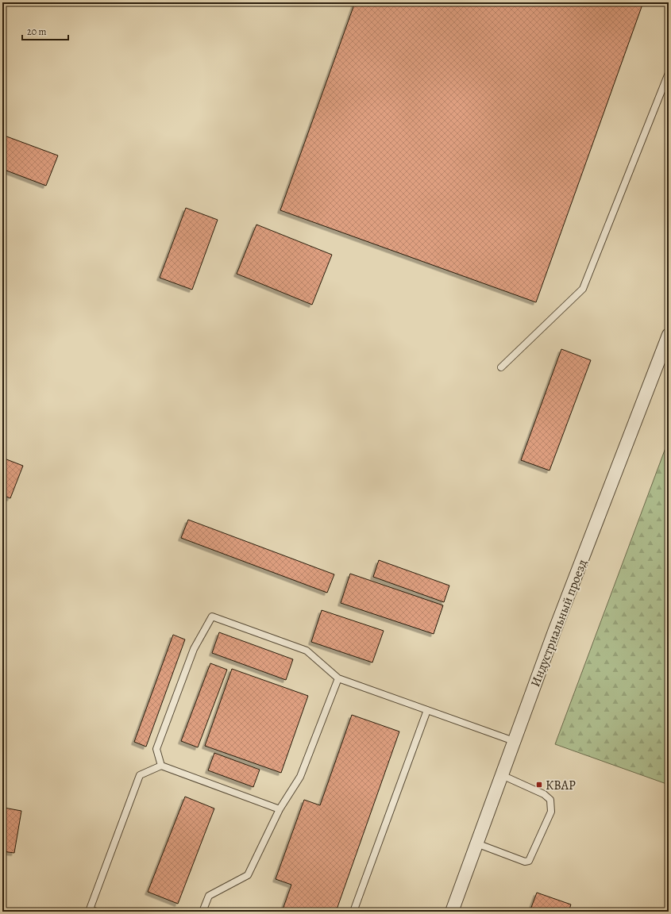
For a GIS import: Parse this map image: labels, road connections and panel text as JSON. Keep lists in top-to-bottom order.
{
  "streets": {
    "street": ["Индустриальный проезд"]
  },
  "places": {
    "transit": ["КВАР"]
  },
  "scale_bar": "20 m"
}
